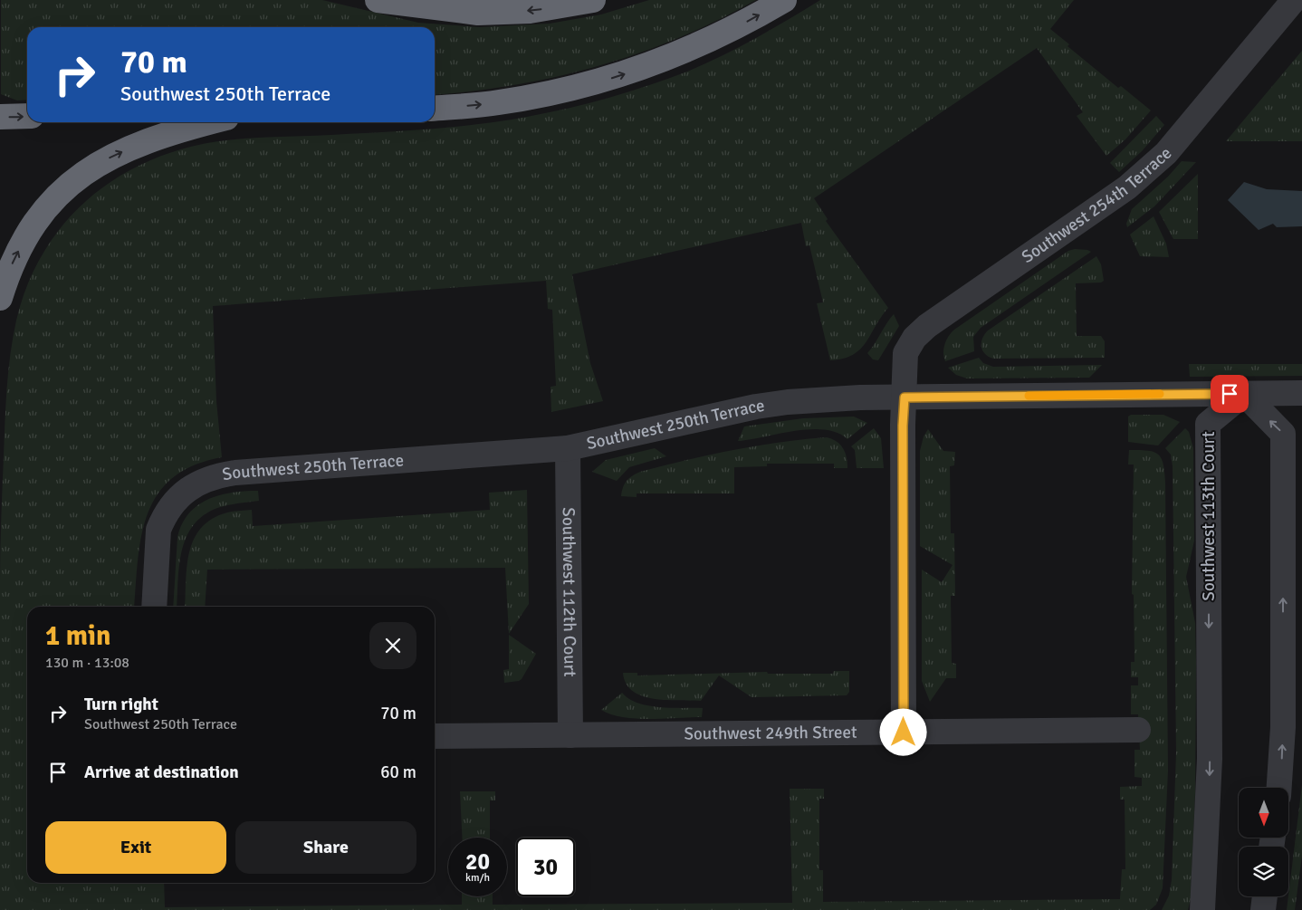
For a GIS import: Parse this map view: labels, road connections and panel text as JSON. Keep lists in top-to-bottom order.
{
  "streets": {
    "street": [
      "Southwest 254th Terrace",
      "Southwest 250th Terrace",
      "Southwest 113th Court",
      "Southwest 112th Court",
      "Southwest 249th Street"
    ]
  },
  "crossings": [
    ["Southwest 254th Terrace", "Southwest 250th Terrace"],
    ["Southwest 254th Terrace", "Southwest 249th Street"],
    ["Southwest 250th Terrace", "Southwest 113th Court"],
    ["Southwest 250th Terrace", "Southwest 112th Court"],
    ["Southwest 112th Court", "Southwest 249th Street"]
  ],
  "north": "bottom",
  "page": {
    "turn": ["70 m", "Southwest 250th Terrace"],
    "heading": ["1 min", "130 m · 13:08"],
    "list": [
      {
        "name": "Turn right",
        "note": "Southwest 250th Terrace",
        "value": "70 m"
      },
      {
        "name": "Arrive at destination",
        "value": "60 m"
      }
    ],
    "buttons": ["Exit", "Share"],
    "speed": "20 km/h",
    "limit": "30"
  }
}
